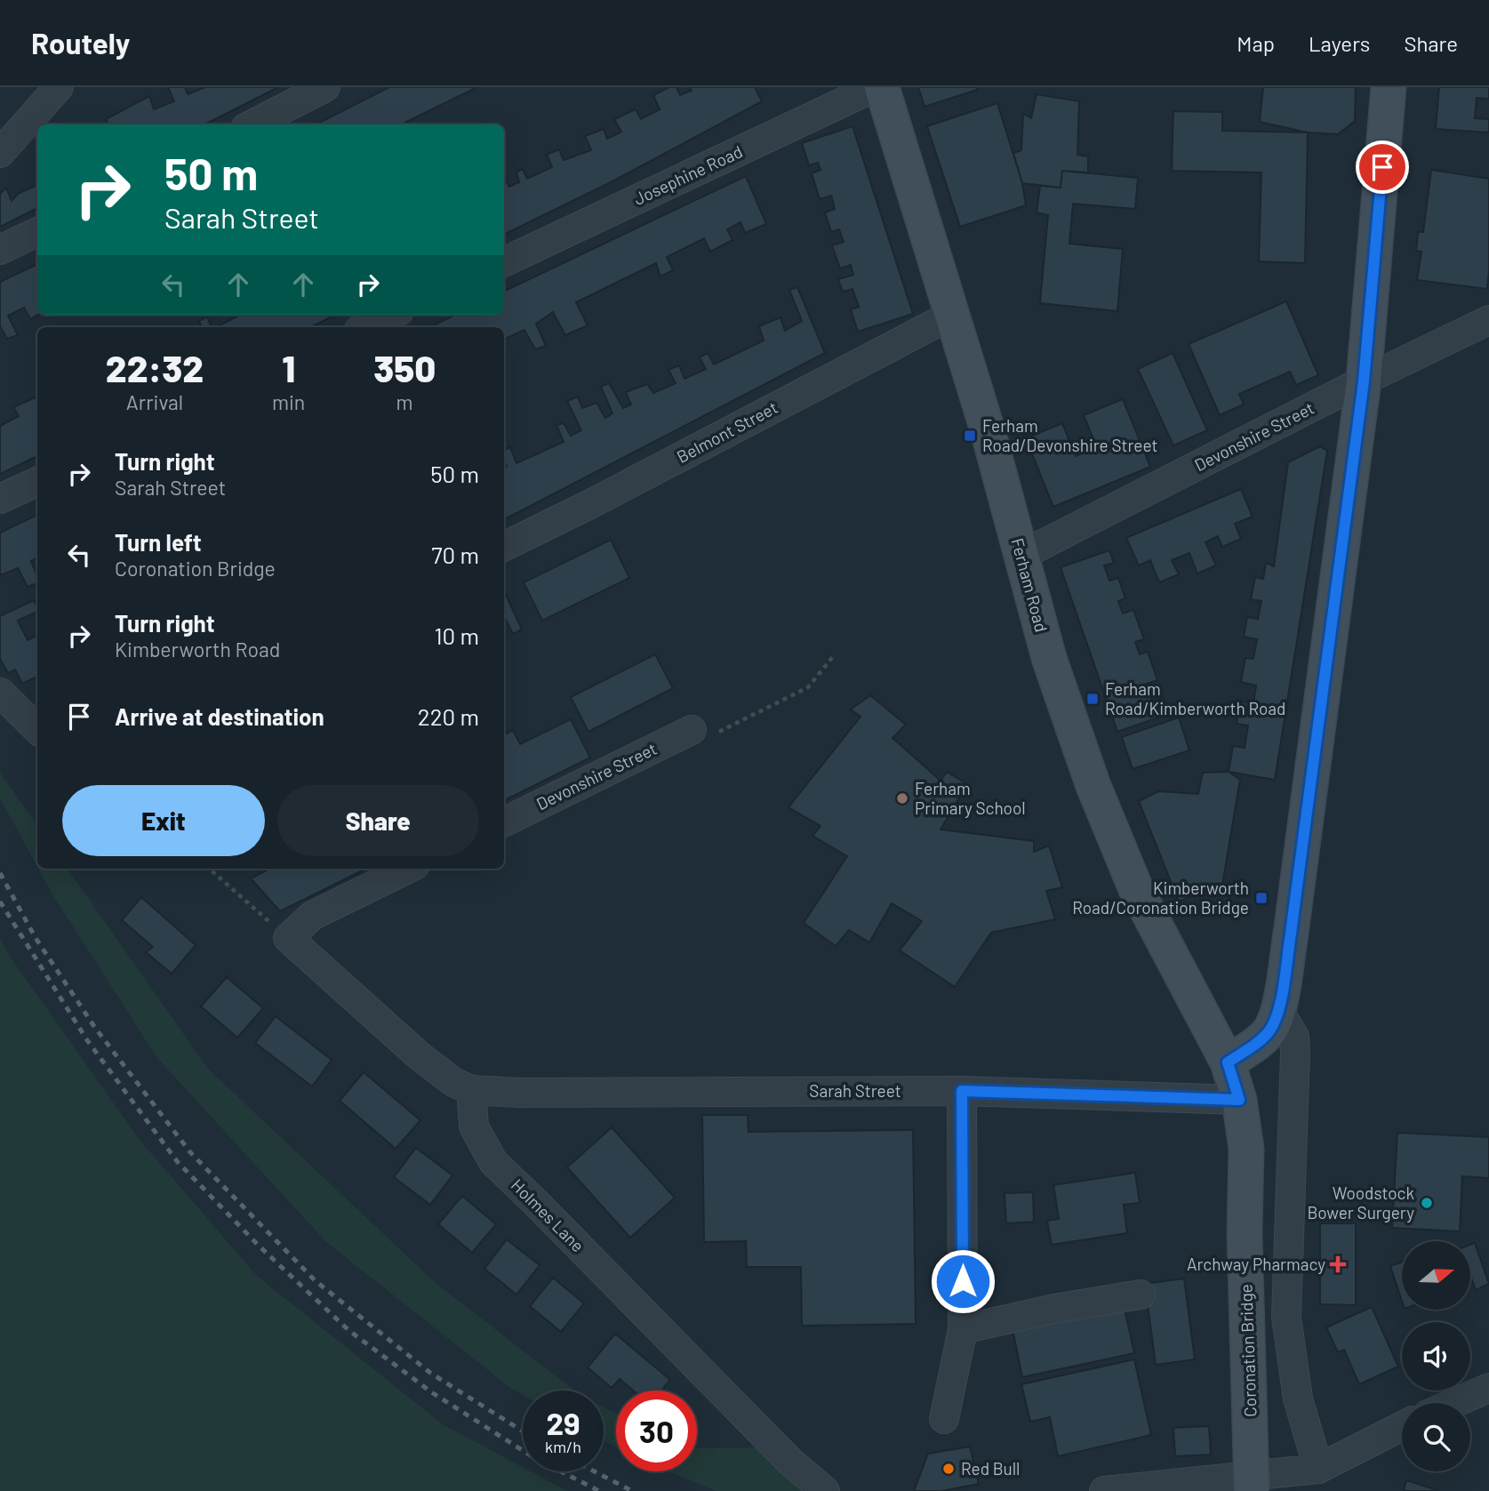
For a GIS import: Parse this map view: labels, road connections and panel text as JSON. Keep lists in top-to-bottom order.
{
  "streets": {
    "street": [
      "Josephine Road",
      "Belmont Street",
      "Devonshire Street",
      "Ferham Road",
      "Sarah Street",
      "Holmes Lane",
      "Coronation Bridge"
    ]
  },
  "crossings": [
    ["Belmont Street", "Ferham Road"],
    ["Devonshire Street", "Ferham Road"],
    ["Ferham Road", "Coronation Bridge"],
    ["Sarah Street", "Holmes Lane"],
    ["Sarah Street", "Coronation Bridge"]
  ],
  "places": {
    "transit": ["Ferham Road/Devonshire Street", "Ferham Road/Kimberworth Road", "Kimberworth Road/Coronation Bridge"],
    "other": ["Ferham Primary School", "Woodstock Bower Surgery", "Red Bull"],
    "health": ["Archway Pharmacy"]
  },
  "north": "right",
  "page": {
    "header": "Routely",
    "nav": ["Map", "Layers", "Share"],
    "turn": ["50 m", "Sarah Street"],
    "eta": [
      "22:32",
      "Arrival",
      "1",
      "min",
      "350",
      "m"
    ],
    "list": [
      {
        "name": "Turn right",
        "note": "Sarah Street",
        "value": "50 m"
      },
      {
        "name": "Turn left",
        "note": "Coronation Bridge",
        "value": "70 m"
      },
      {
        "name": "Turn right",
        "note": "Kimberworth Road",
        "value": "10 m"
      },
      {
        "name": "Arrive at destination",
        "value": "220 m"
      }
    ],
    "buttons": ["Exit", "Share"],
    "speed": "29 km/h",
    "limit": "30"
  }
}
